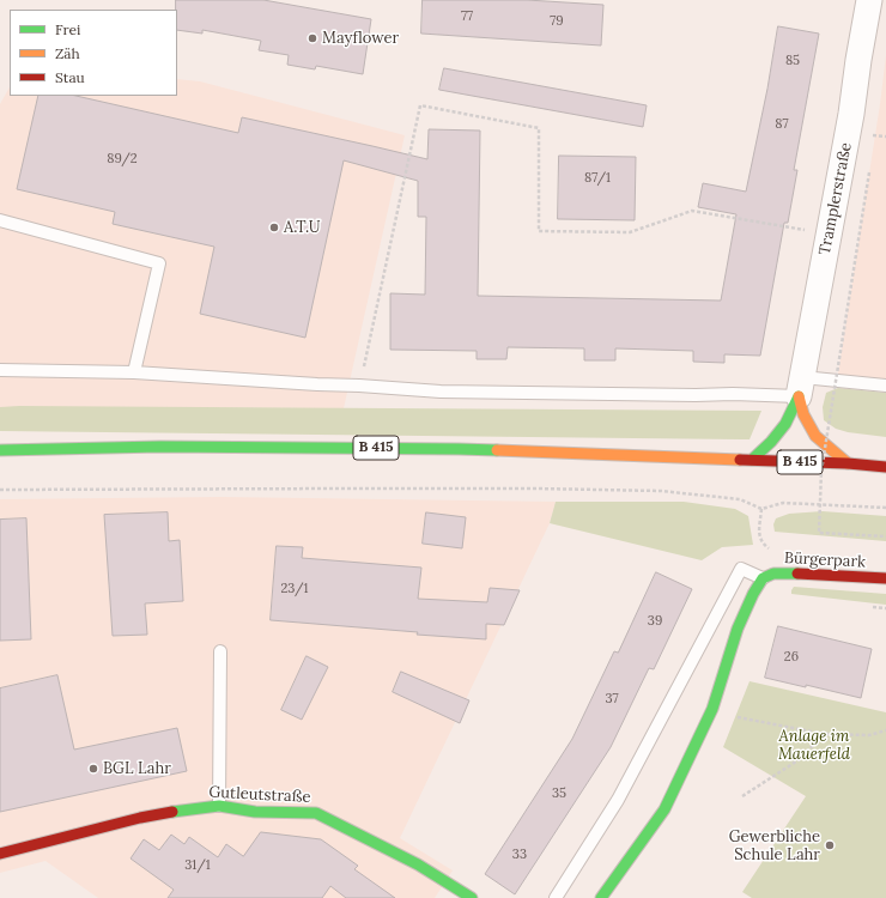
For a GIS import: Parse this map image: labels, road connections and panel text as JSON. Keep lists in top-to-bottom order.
{
  "streets": {
    "main road": ["B 415", "Bürgerpark", "Gutleutstraße"],
    "street": ["Tramplerstraße"]
  },
  "parks": ["Anlage im Mauerfeld"],
  "places": [
    "Mayflower",
    "A.T.U",
    "BGL Lahr",
    "Gewerbliche Schule Lahr"
  ],
  "house_numbers": [
    "77",
    "79",
    "85",
    "87",
    "89/2",
    "87/1",
    "23/1",
    "39",
    "26",
    "37",
    "35",
    "33",
    "31/1"
  ],
  "legend": ["Frei", "Zäh", "Stau"]
}
